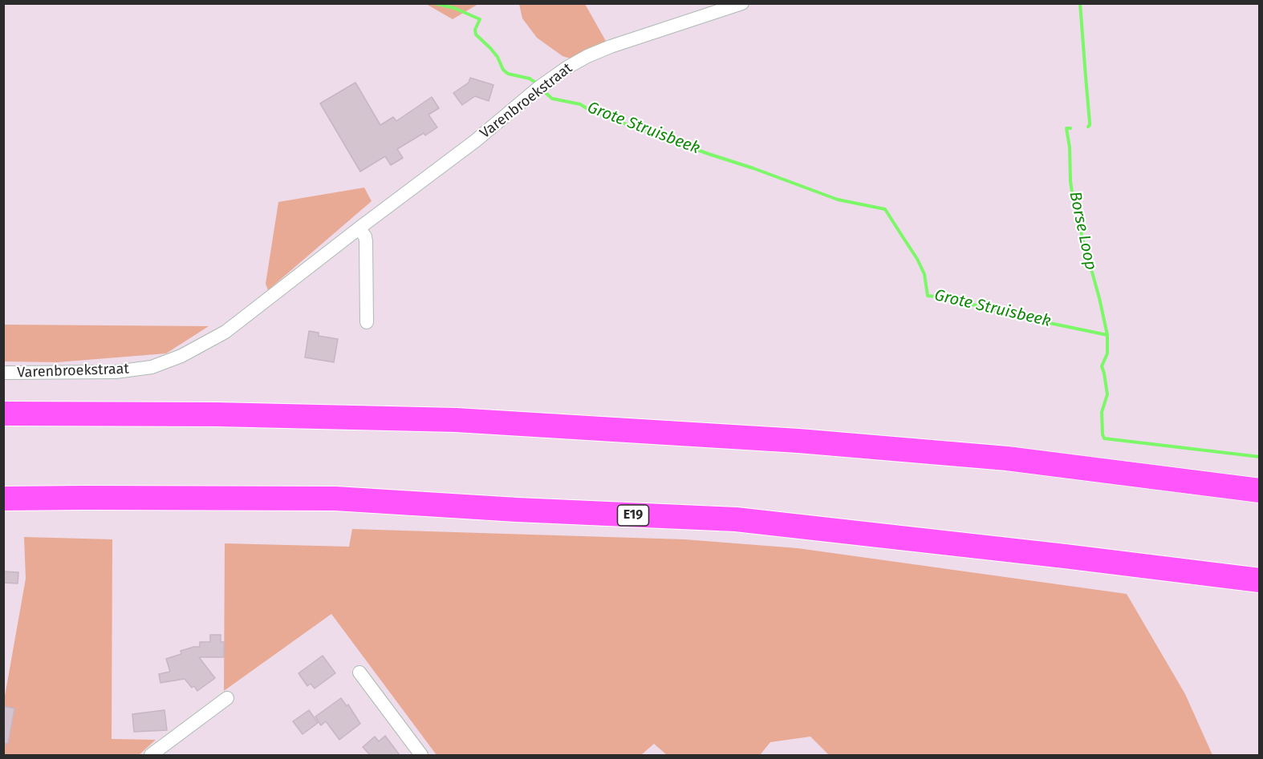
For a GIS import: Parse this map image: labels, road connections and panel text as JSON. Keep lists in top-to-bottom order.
{
  "streets": {
    "highway": ["E19"],
    "street": ["Varenbroekstraat"]
  },
  "water": ["Grote Struisbeek", "Borse Loop"]
}
